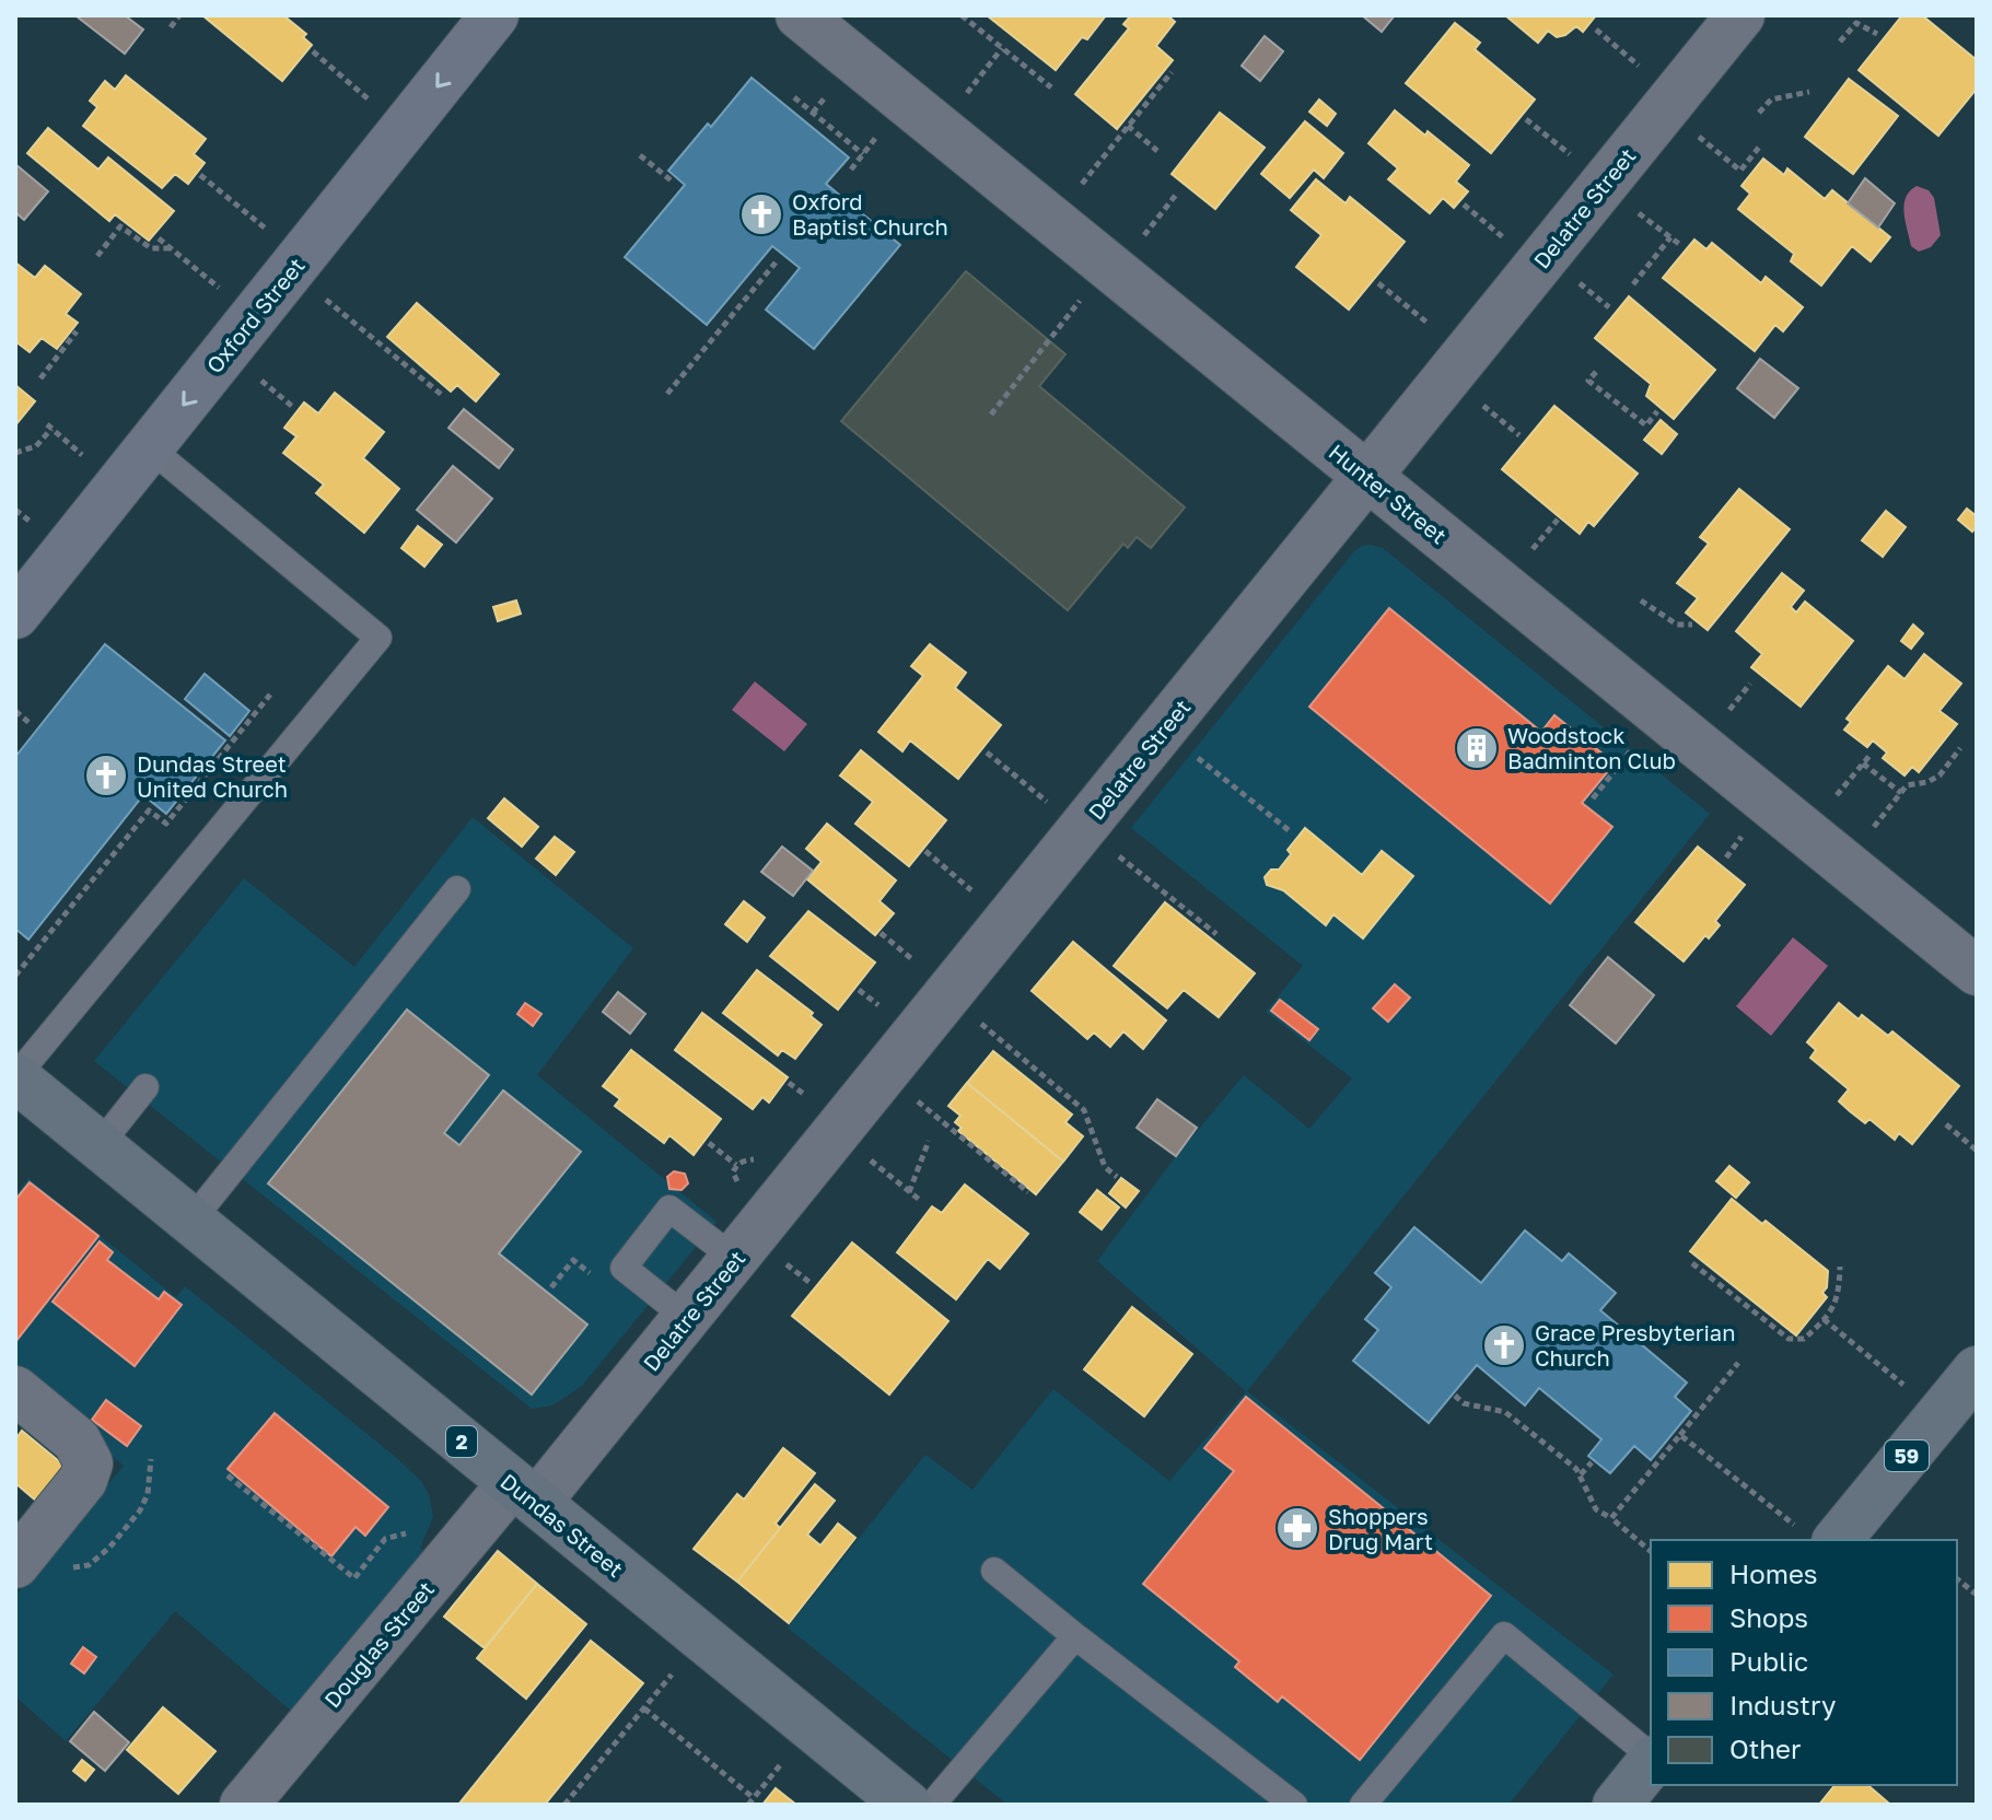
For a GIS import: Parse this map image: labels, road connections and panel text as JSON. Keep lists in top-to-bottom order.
{
  "streets": {
    "main road": [
      "Oxford Street",
      "2",
      "59",
      "Dundas Street"
    ],
    "street": ["Delatre Street", "Hunter Street", "Douglas Street"]
  },
  "crossings": [
    ["Delatre Street", "Hunter Street"],
    ["Delatre Street", "Dundas Street"],
    ["Delatre Street", "Douglas Street"],
    ["Dundas Street", "Douglas Street"]
  ],
  "one_way": ["Oxford Street"],
  "places": {
    "church": ["Oxford Baptist Church", "Dundas Street United Church", "Grace Presbyterian Church"],
    "building": ["Woodstock Badminton Club"],
    "pharmacy": ["Shoppers Drug Mart"]
  },
  "legend": [
    "Homes",
    "Shops",
    "Public",
    "Industry",
    "Other"
  ]
}
